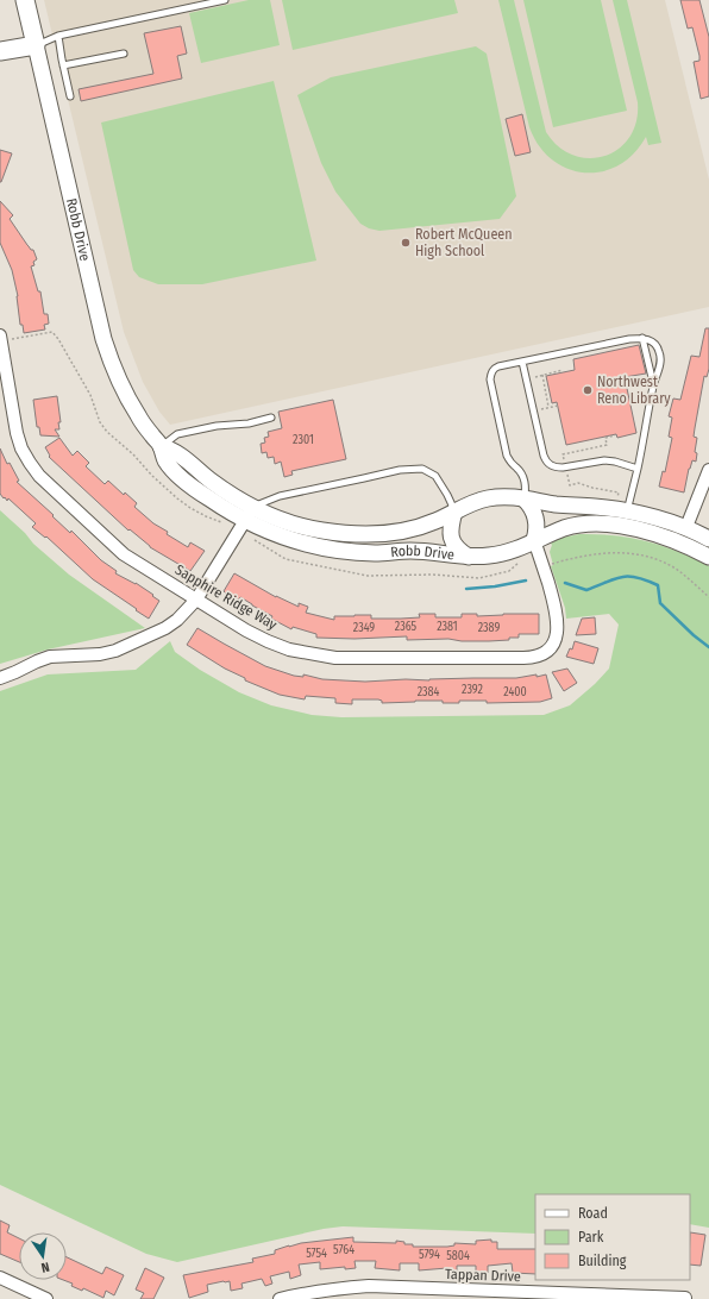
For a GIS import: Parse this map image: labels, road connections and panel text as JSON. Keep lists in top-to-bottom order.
{
  "streets": {
    "main road": ["Robb Drive"],
    "street": ["Sapphire Ridge Way", "Tappan Drive"]
  },
  "crossings": [
    ["Robb Drive", "Sapphire Ridge Way"]
  ],
  "places": ["Robert McQueen High School", "Northwest Reno Library"],
  "house_numbers": [
    "2301",
    "2365",
    "2381",
    "2349",
    "2389",
    "2392",
    "2384",
    "2400",
    "5764",
    "5754",
    "5794",
    "5804"
  ],
  "legend": ["Road", "Park", "Building"],
  "north": "bottom"
}
